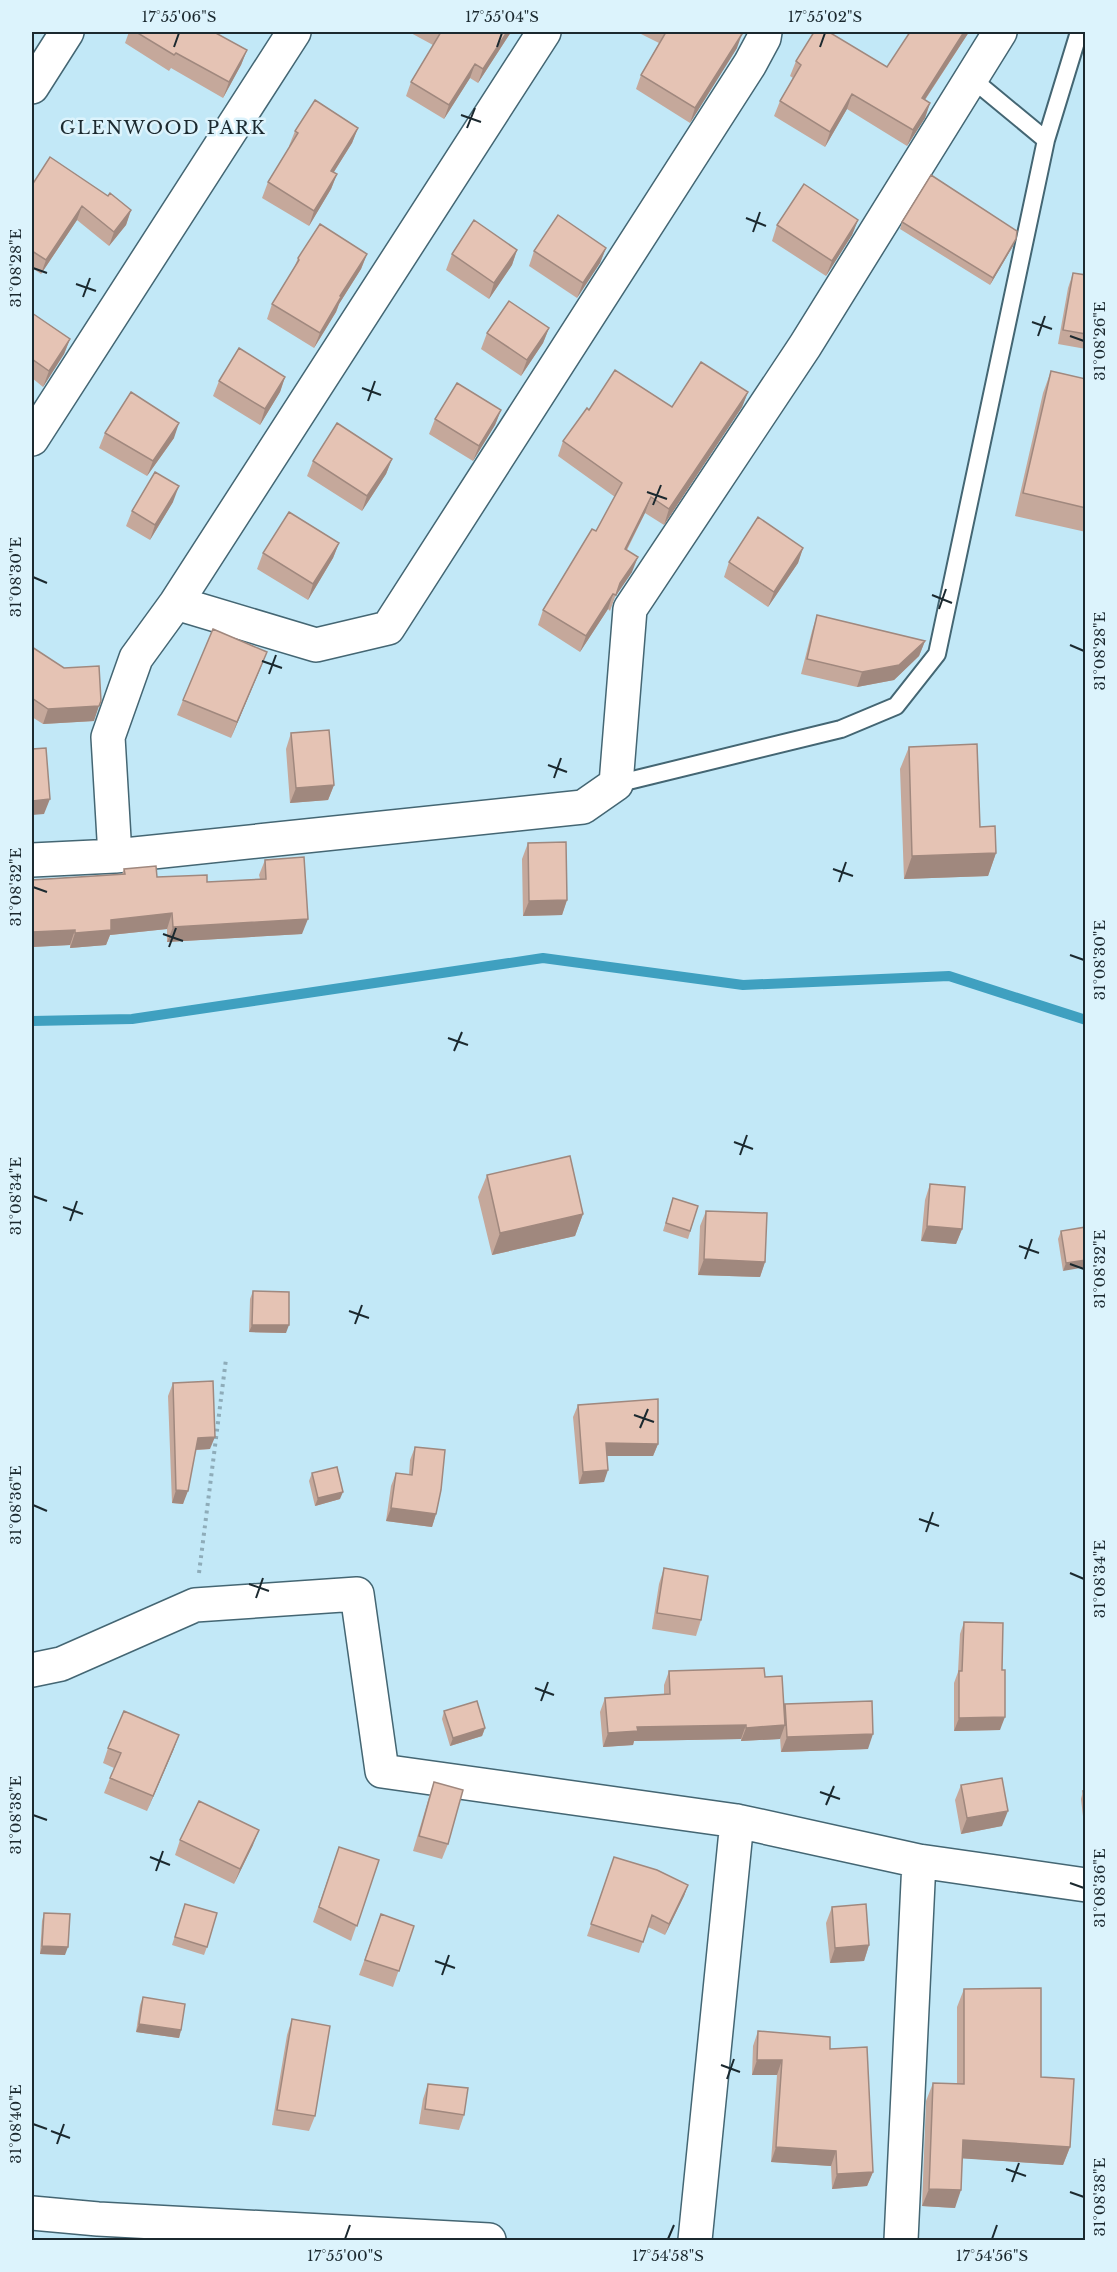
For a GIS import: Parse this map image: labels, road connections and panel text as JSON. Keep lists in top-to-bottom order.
{
  "districts": ["GLENWOOD PARK"],
  "coordinates": [
    "17°55'06\"S",
    "17°55'04\"S",
    "17°55'02\"S",
    "31°08'28\"E",
    "31°08'26\"E",
    "31°08'30\"E",
    "31°08'32\"E",
    "31°08'34\"E",
    "31°08'36\"E",
    "31°08'38\"E",
    "31°08'40\"E",
    "17°55'00\"S",
    "17°54'58\"S",
    "17°54'56\"S"
  ]
}
